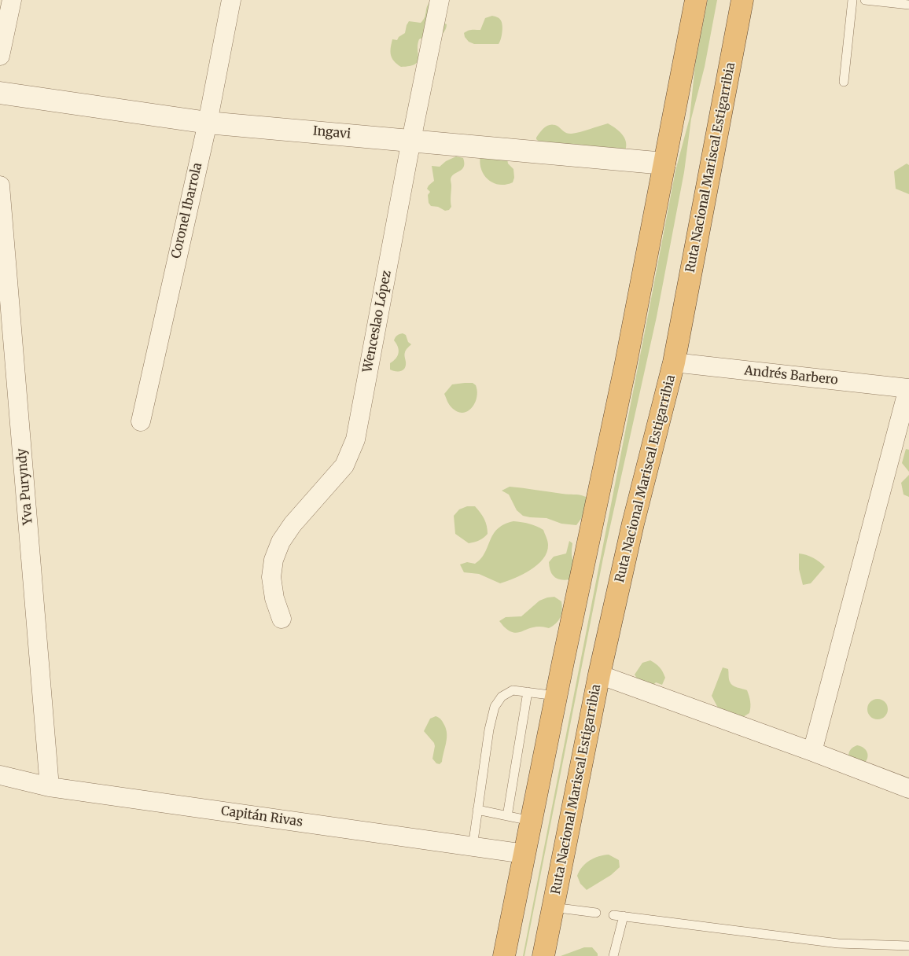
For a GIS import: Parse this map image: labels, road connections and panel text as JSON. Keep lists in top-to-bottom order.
{
  "streets": {
    "highway": ["Ruta Nacional Mariscal Estigarribia"],
    "street": [
      "Ingavi",
      "Coronel Ibarrola",
      "Wenceslao López",
      "Andrés Barbero",
      "Yva Puryndy",
      "Capitán Rivas"
    ]
  },
  "crossings": [
    ["Ingavi", "Coronel Ibarrola"],
    ["Ingavi", "Wenceslao López"],
    ["Ruta Nacional Mariscal Estigarribia", "Andrés Barbero"],
    ["Yva Puryndy", "Capitán Rivas"]
  ]
}
